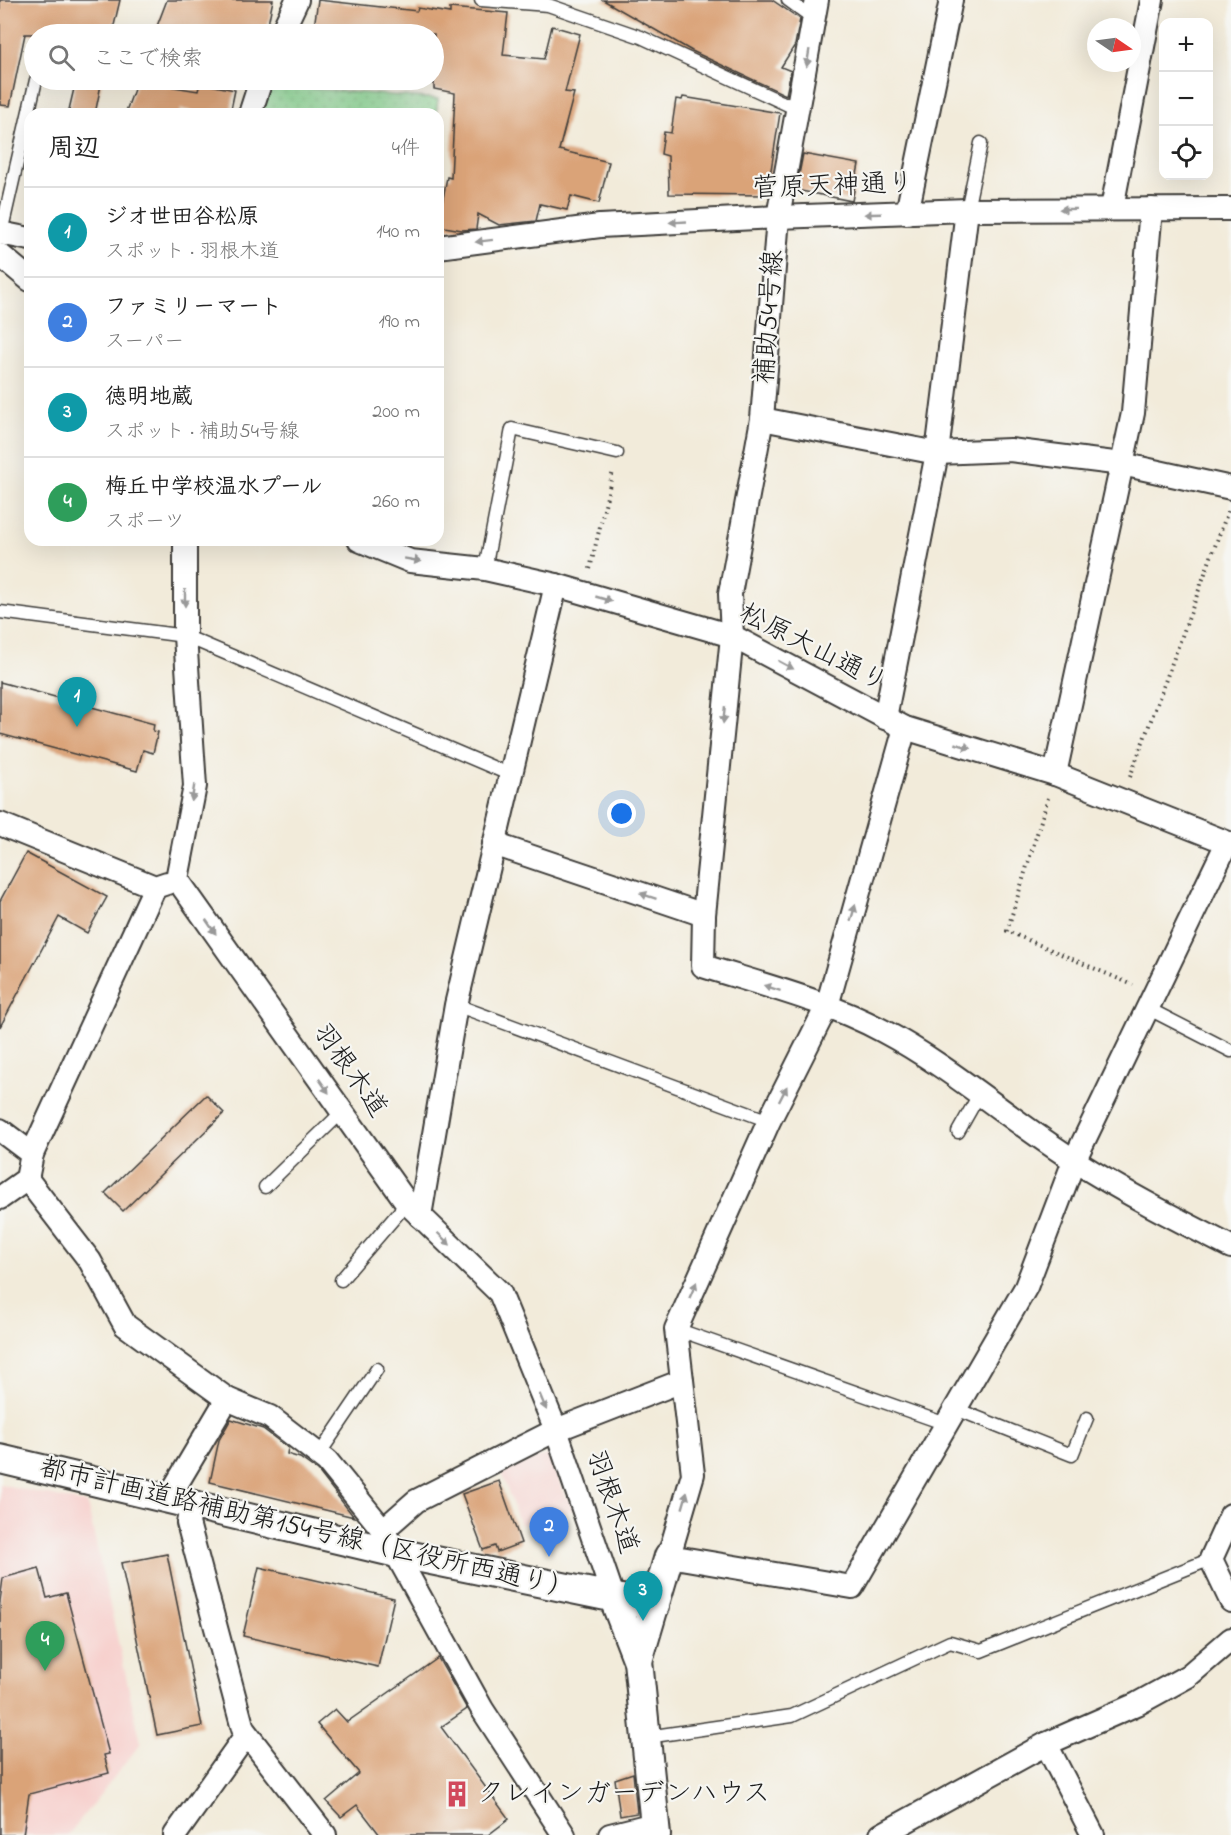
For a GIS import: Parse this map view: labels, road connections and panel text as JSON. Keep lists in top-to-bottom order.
{
  "streets": {
    "street": [
      "菅原天神通り",
      "補助54号線",
      "松原大山通り",
      "羽根木道",
      "都市計画道路補助第154号線（区役所西通り）"
    ]
  },
  "crossings": [
    ["菅原天神通り", "補助54号線"],
    ["補助54号線", "松原大山通り"],
    ["羽根木道", "都市計画道路補助第154号線（区役所西通り）"]
  ],
  "one_way": ["菅原天神通り", "松原大山通り", "羽根木道"],
  "places": {
    "building": ["クレインガーデンハウス"]
  },
  "north": "right",
  "page": {
    "map_buttons": ["+", "−"],
    "search": "ここで検索",
    "heading": ["周辺", "4件"],
    "list": [
      {
        "mark": "1",
        "name": "ジオ世田谷松原",
        "note": "スポット · 羽根木道",
        "value": "140 m"
      },
      {
        "mark": "2",
        "name": "ファミリーマート",
        "note": "スーパー",
        "value": "190 m"
      },
      {
        "mark": "3",
        "name": "徳明地蔵",
        "note": "スポット · 補助54号線",
        "value": "200 m"
      },
      {
        "mark": "4",
        "name": "梅丘中学校温水プール",
        "note": "スポーツ",
        "value": "260 m"
      }
    ],
    "pins": [
      "1",
      "2",
      "3",
      "4"
    ]
  }
}
